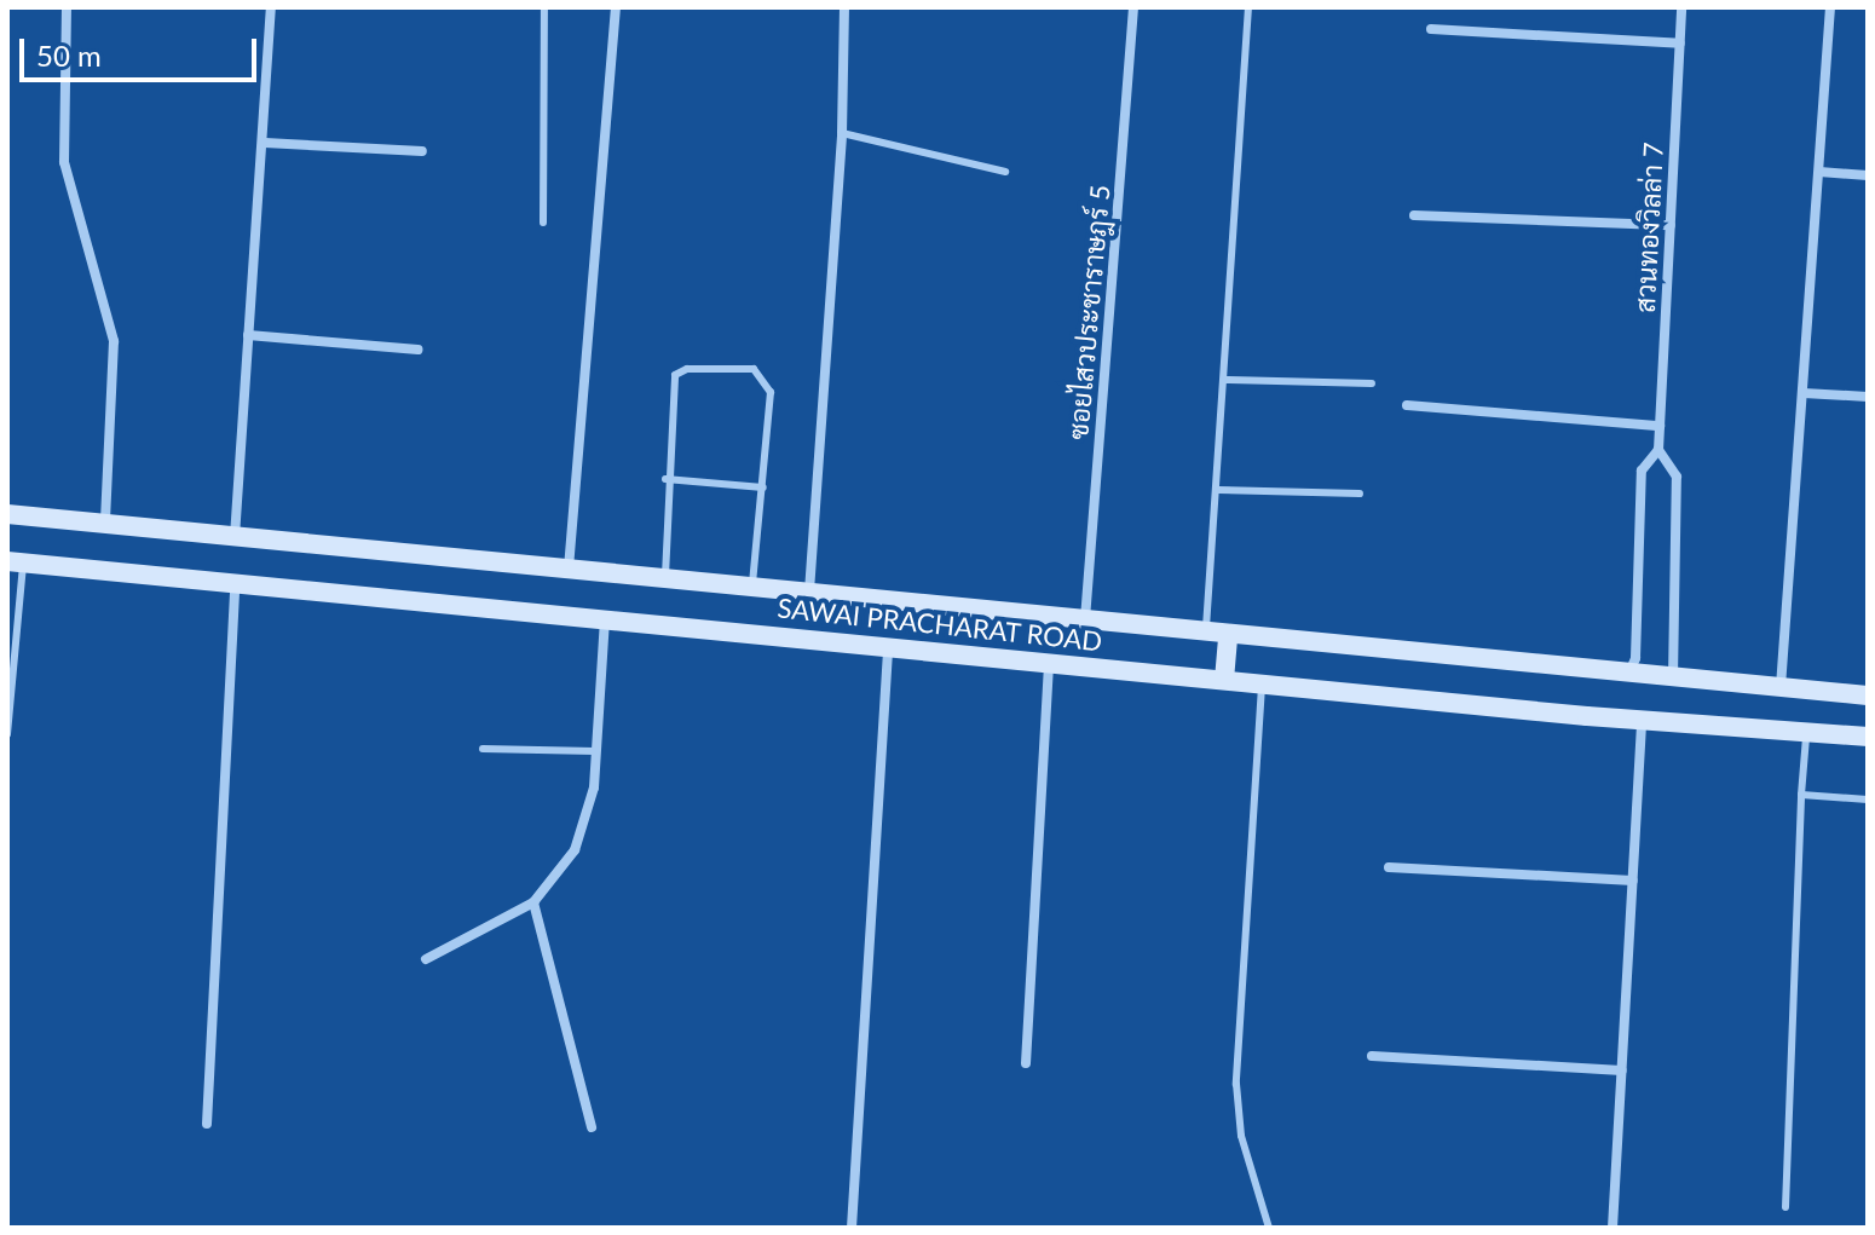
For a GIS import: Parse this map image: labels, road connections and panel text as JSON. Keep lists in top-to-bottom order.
{
  "streets": {
    "main road": ["SAWAI PRACHARAT ROAD"],
    "street": ["สวนทองวิลล่า 7", "ซอยไสวประชาราษฎร์ 5"]
  },
  "crossings": [
    ["สวนทองวิลล่า 7", "SAWAI PRACHARAT ROAD"],
    ["ซอยไสวประชาราษฎร์ 5", "SAWAI PRACHARAT ROAD"]
  ],
  "scale_bar": "50 m"
}
